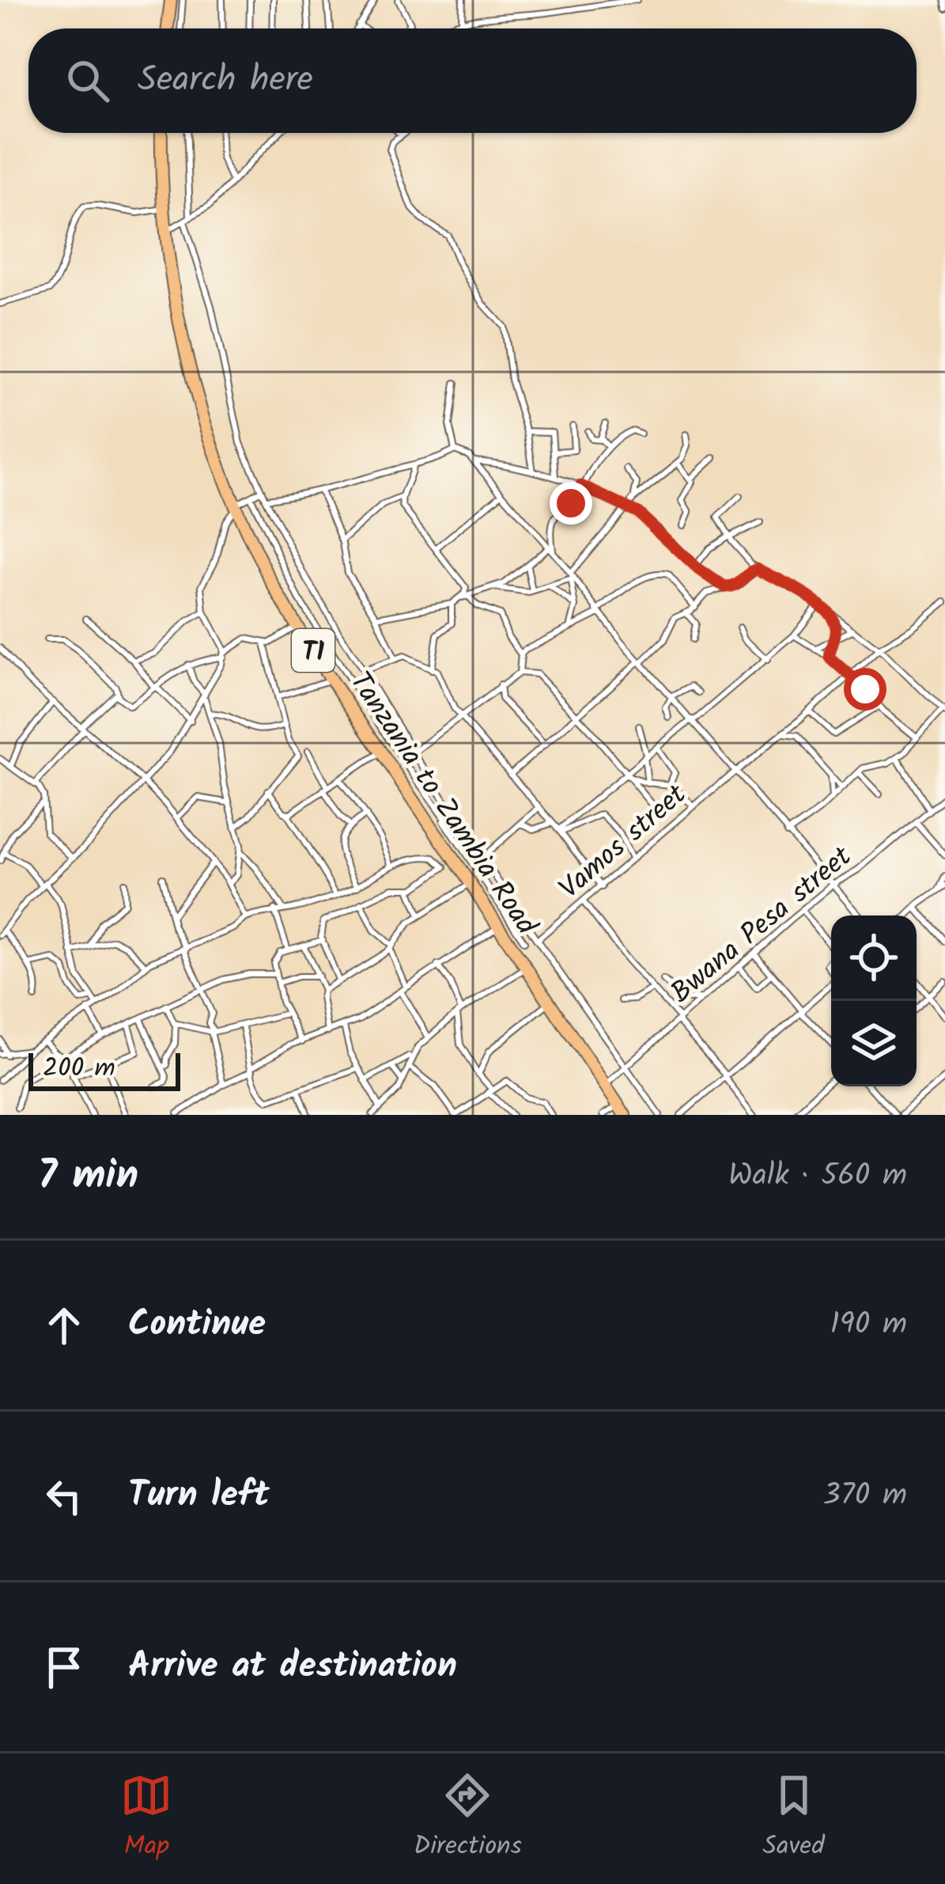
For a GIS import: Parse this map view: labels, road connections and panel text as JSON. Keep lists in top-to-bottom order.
{
  "streets": {
    "highway": ["T1", "Tanzania to Zambia Road"],
    "street": ["Vamos street", "Bwana Pesa street"]
  },
  "crossings": [
    ["Tanzania to Zambia Road", "Vamos street"],
    ["Tanzania to Zambia Road", "Bwana Pesa street"]
  ],
  "scale_bar": "200 m",
  "page": {
    "search": "Search here",
    "scale": "200 m",
    "heading": ["7 min", "Walk · 560 m"],
    "list": [
      ["Continue", "190 m"],
      ["Turn left", "370 m"],
      "Arrive at destination"
    ],
    "nav": ["Map", "Directions", "Saved"]
  }
}
